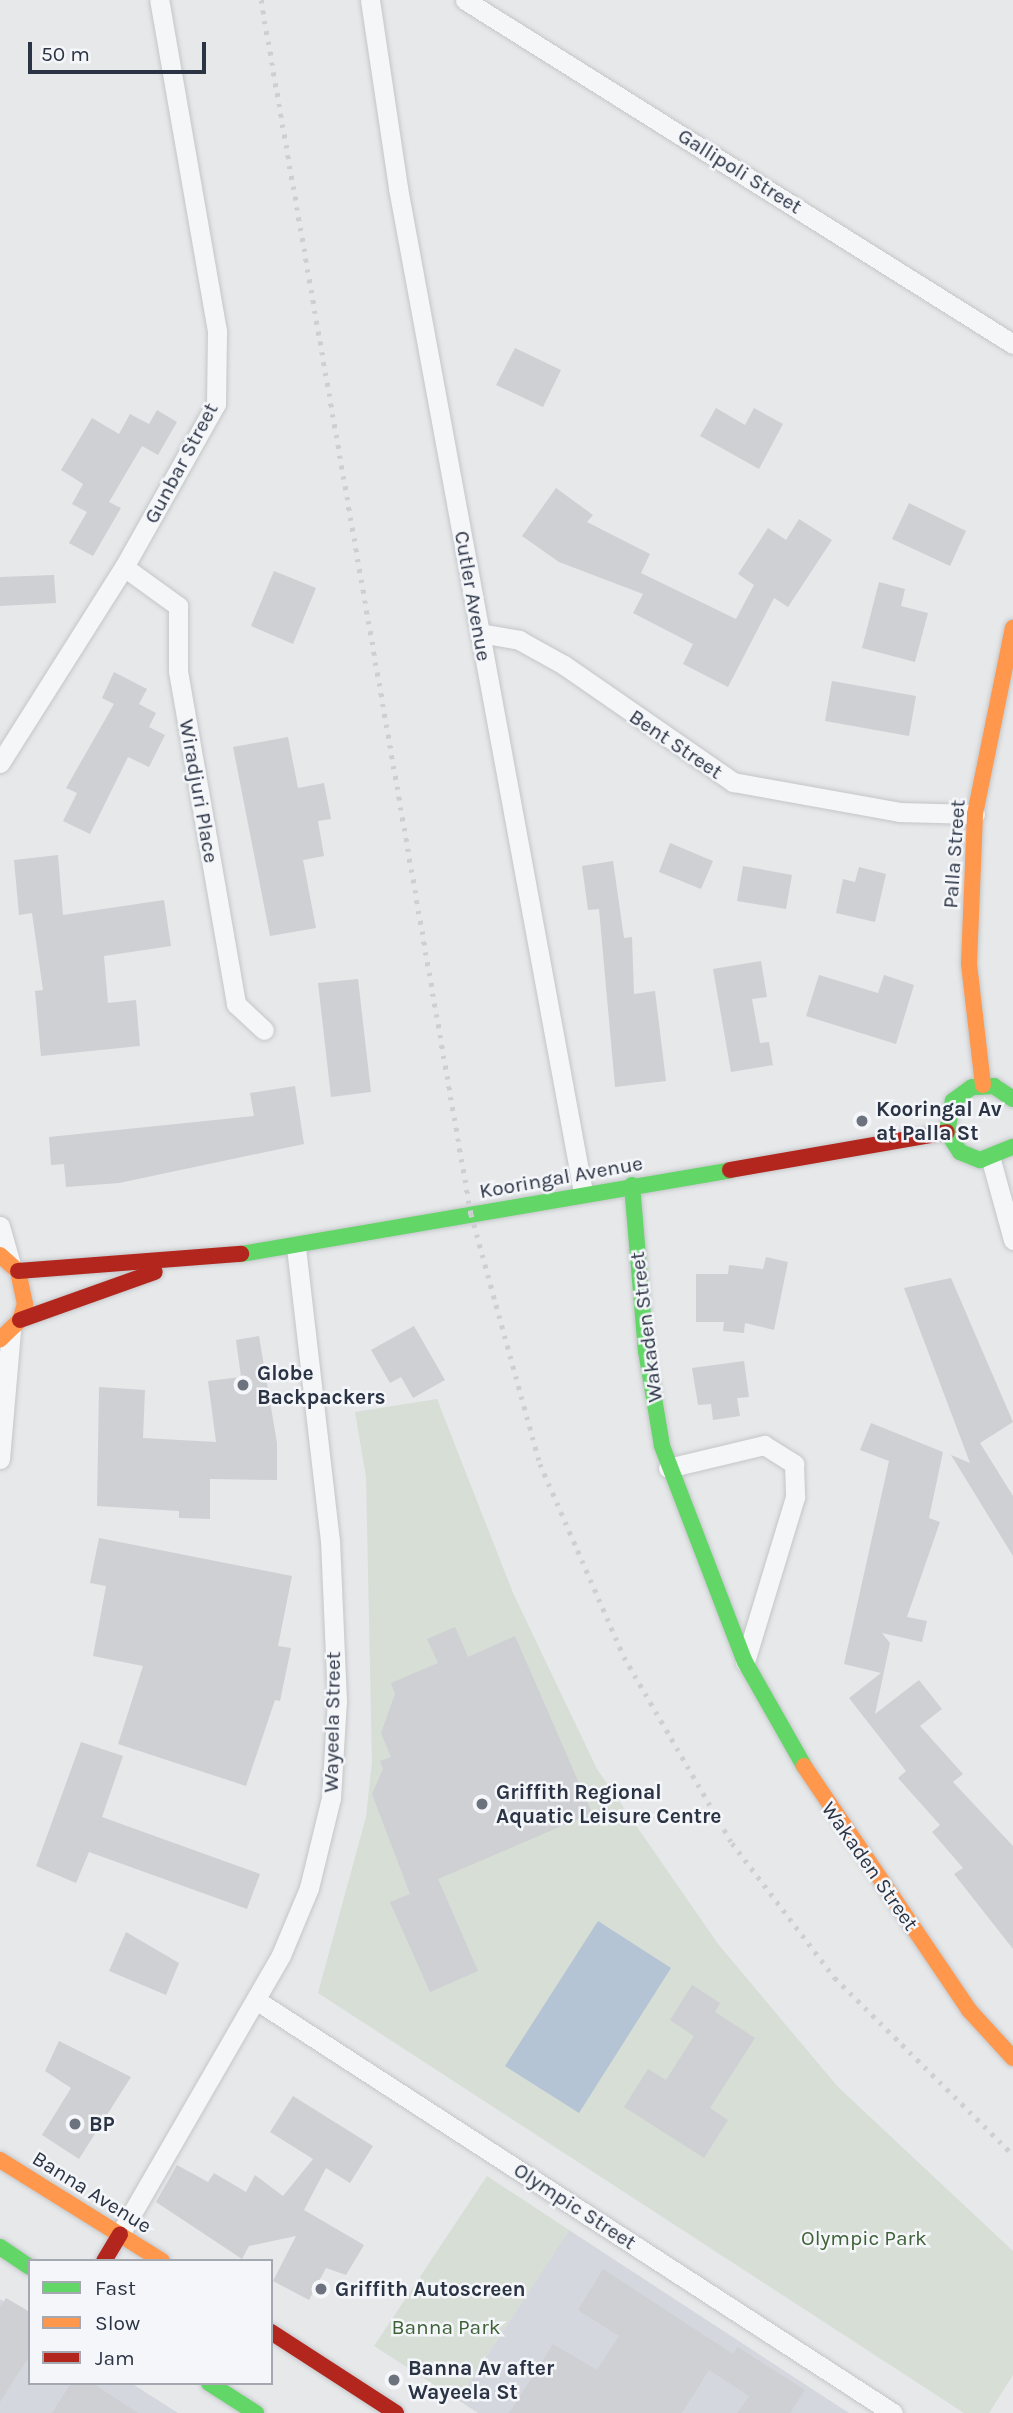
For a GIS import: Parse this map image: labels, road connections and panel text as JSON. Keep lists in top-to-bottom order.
{
  "streets": {
    "street": [
      "Gallipoli Street",
      "Gunbar Street",
      "Cutler Avenue",
      "Bent Street",
      "Wiradjuri Place",
      "Palla Street",
      "Kooringal Avenue",
      "Wakaden Street",
      "Wayeela Street",
      "Banna Avenue",
      "Olympic Street"
    ]
  },
  "crossings": [
    ["Gunbar Street", "Wiradjuri Place"],
    ["Cutler Avenue", "Bent Street"],
    ["Cutler Avenue", "Kooringal Avenue"],
    ["Bent Street", "Palla Street"],
    ["Kooringal Avenue", "Wakaden Street"],
    ["Kooringal Avenue", "Wayeela Street"],
    ["Wayeela Street", "Banna Avenue"],
    ["Wayeela Street", "Olympic Street"]
  ],
  "parks": ["Olympic Park", "Banna Park"],
  "places": [
    "Kooringal Av at Palla St",
    "Globe Backpackers",
    "Griffith Regional Aquatic Leisure Centre",
    "BP",
    "Griffith Autoscreen",
    "Banna Av after Wayeela St"
  ],
  "legend": ["Fast", "Slow", "Jam"],
  "scale_bar": "50 m"
}
